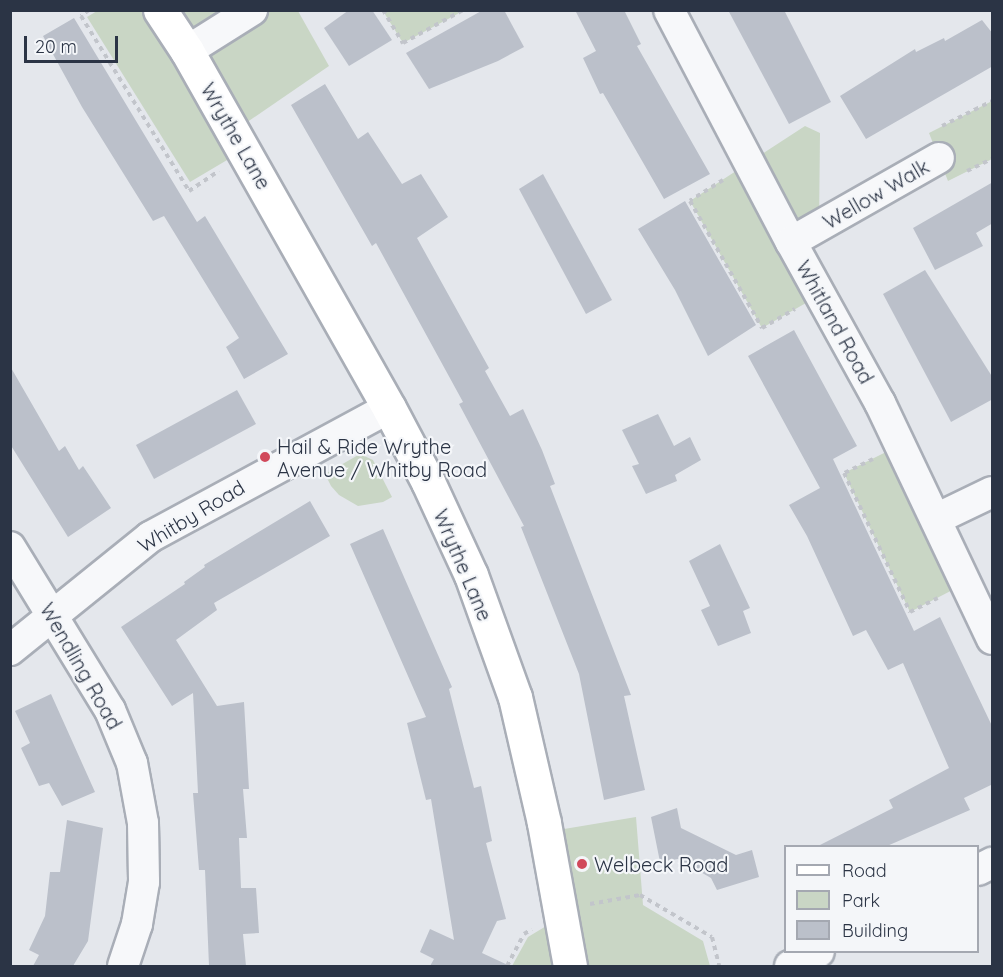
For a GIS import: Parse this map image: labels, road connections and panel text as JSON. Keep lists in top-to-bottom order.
{
  "streets": {
    "main road": ["Wrythe Lane"],
    "street": [
      "Wellow Walk",
      "Whitland Road",
      "Whitby Road",
      "Wendling Road"
    ]
  },
  "crossings": [
    ["Wrythe Lane", "Whitby Road"],
    ["Wellow Walk", "Whitland Road"],
    ["Whitby Road", "Wendling Road"]
  ],
  "places": ["Hail & Ride Wrythe Avenue / Whitby Road", "Welbeck Road"],
  "legend": ["Road", "Park", "Building"],
  "scale_bar": "20 m"
}
